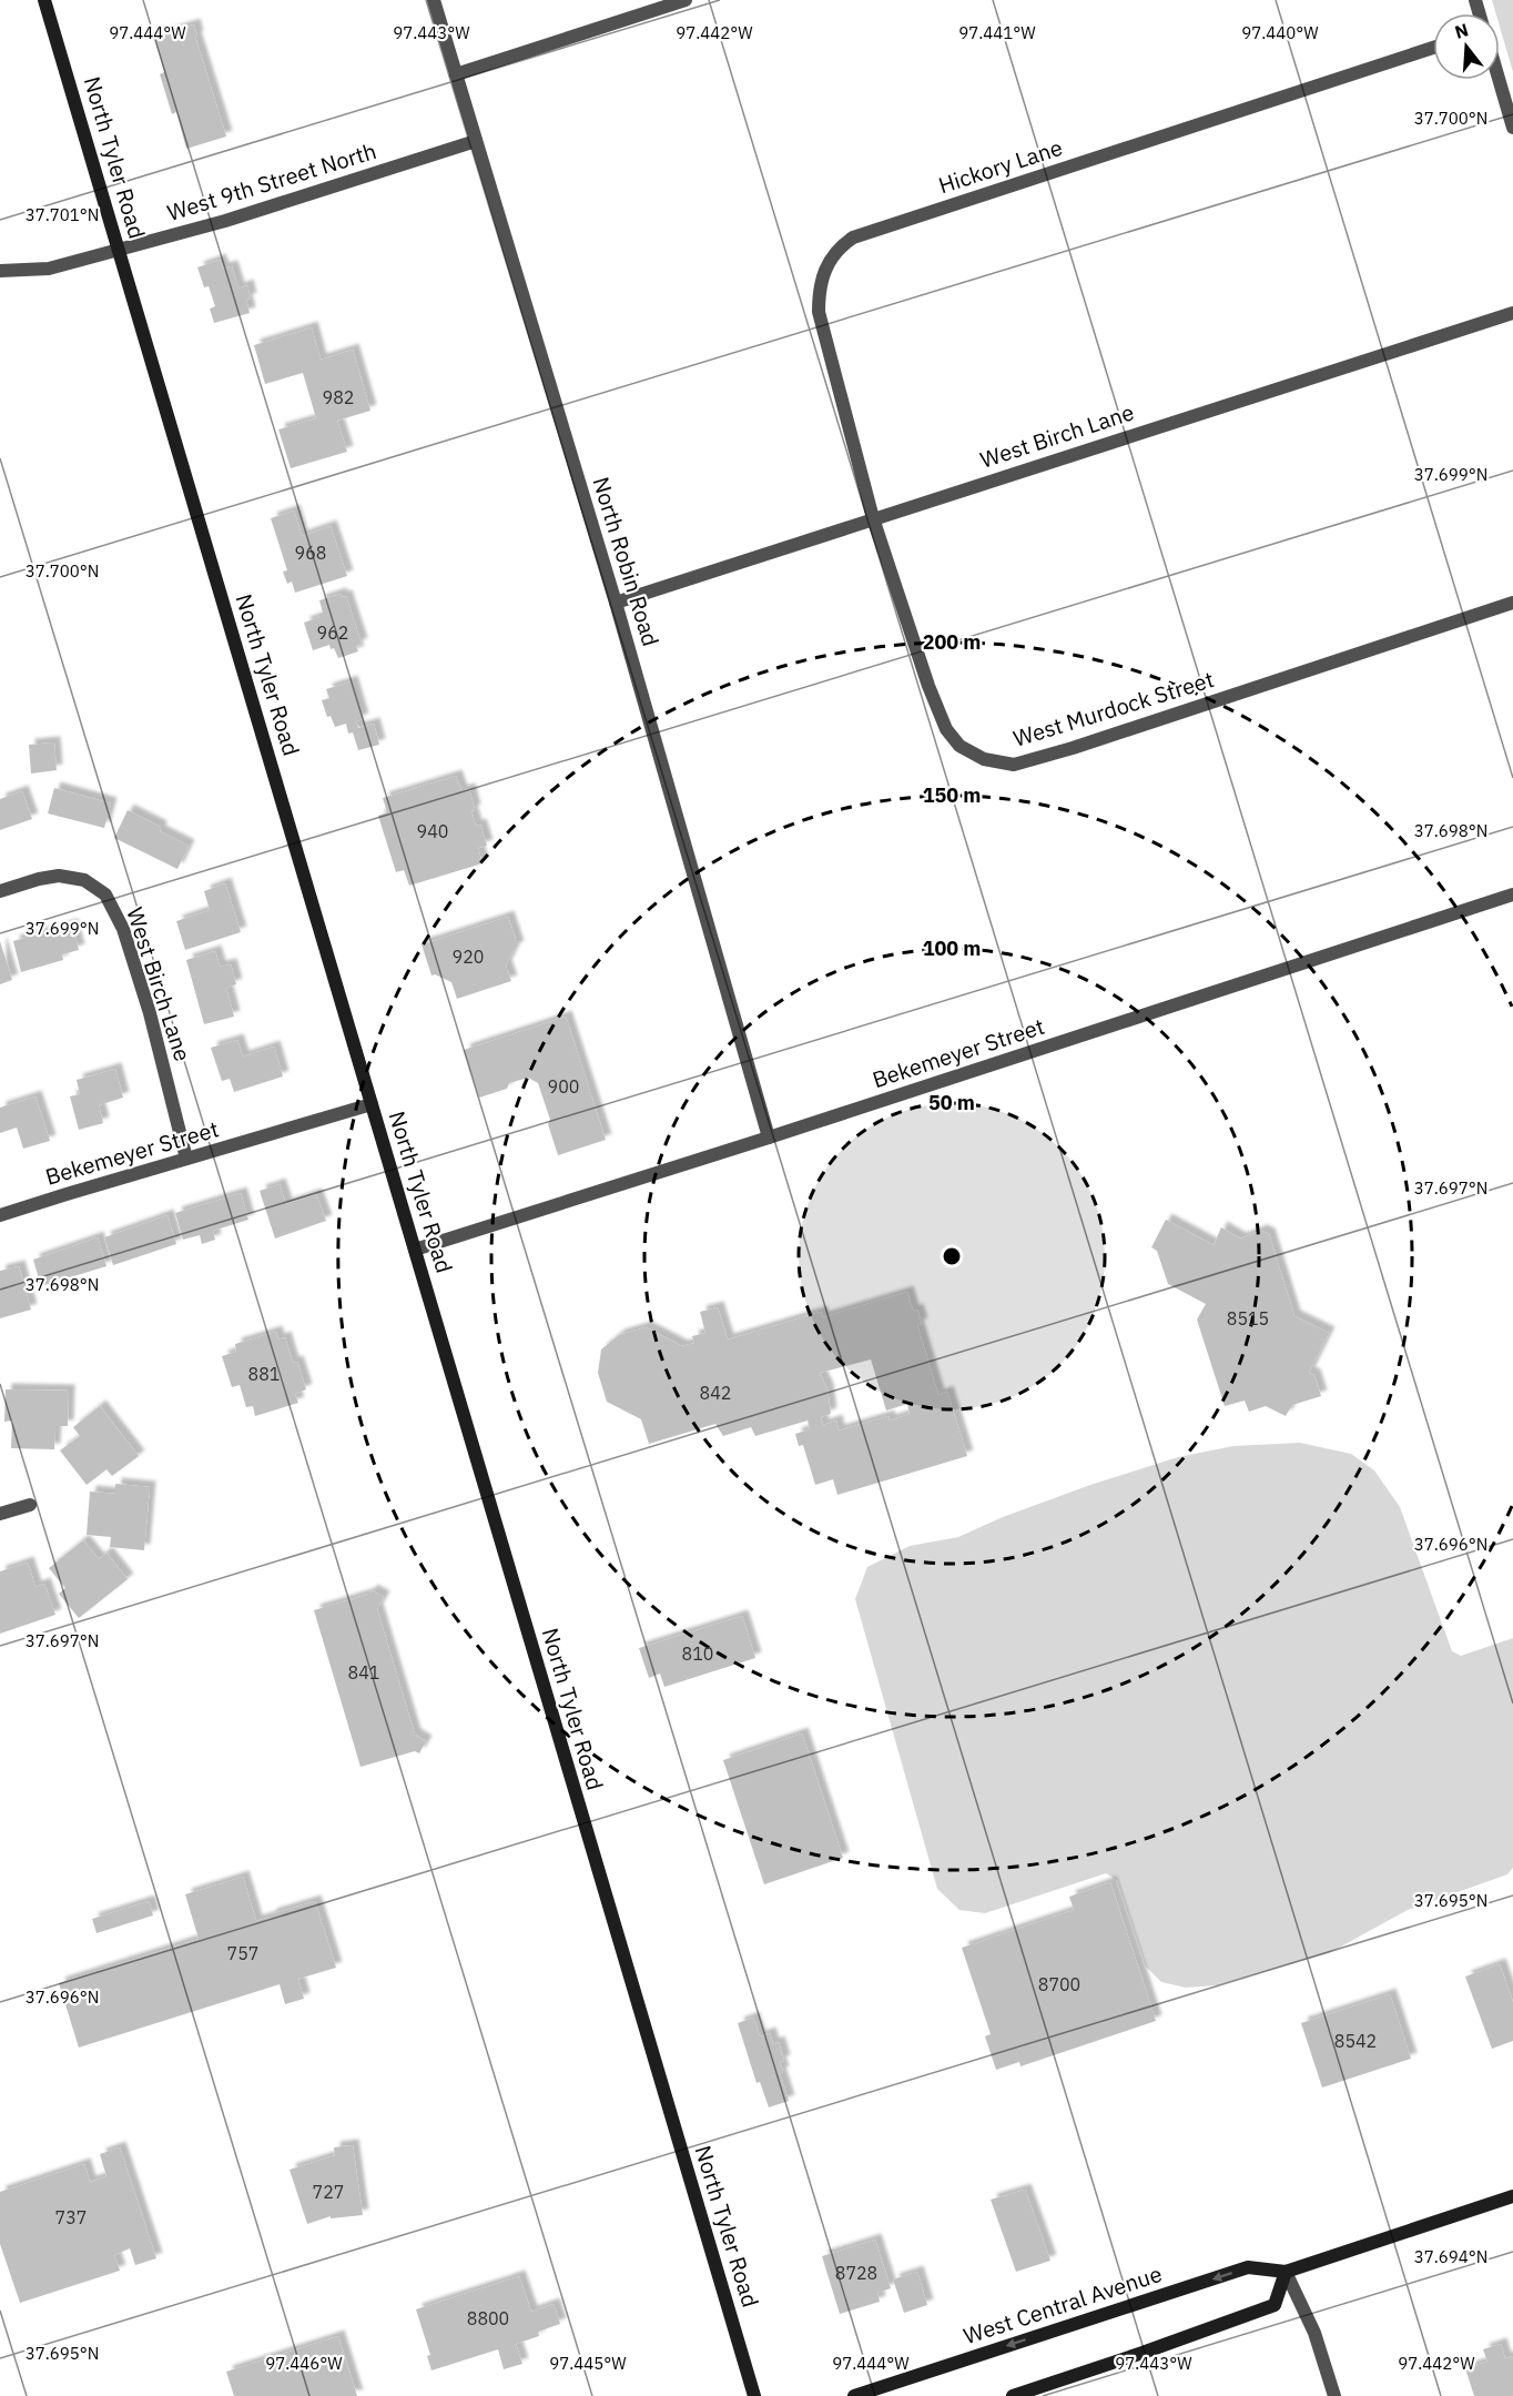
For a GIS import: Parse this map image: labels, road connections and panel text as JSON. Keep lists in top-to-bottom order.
{
  "streets": {
    "main road": ["North Tyler Road", "West Central Avenue"],
    "street": [
      "Hickory Lane",
      "West 9th Street North",
      "West Birch Lane",
      "North Robin Road",
      "West Murdock Street",
      "Bekemeyer Street"
    ]
  },
  "crossings": [
    ["North Tyler Road", "West 9th Street North"],
    ["North Tyler Road", "Bekemeyer Street"],
    ["Hickory Lane", "West Birch Lane"],
    ["Hickory Lane", "West Murdock Street"],
    ["West 9th Street North", "North Robin Road"],
    ["West Birch Lane", "North Robin Road"],
    ["West Birch Lane", "West Murdock Street"],
    ["West Birch Lane", "Bekemeyer Street"],
    ["North Robin Road", "Bekemeyer Street"]
  ],
  "house_numbers": [
    "982",
    "968",
    "962",
    "940",
    "920",
    "900",
    "8515",
    "881",
    "842",
    "810",
    "841",
    "757",
    "8700",
    "8542",
    "727",
    "737",
    "8728",
    "8800"
  ],
  "north": "top",
  "coordinates": [
    "97.444°W",
    "97.443°W",
    "97.442°W",
    "97.441°W",
    "97.440°W",
    "37.700°N",
    "37.701°N",
    "37.699°N",
    "37.698°N",
    "37.697°N",
    "37.696°N",
    "37.695°N",
    "37.694°N",
    "97.446°W",
    "97.445°W"
  ],
  "rings": [
    "200 m",
    "150 m",
    "100 m",
    "50 m"
  ]
}
